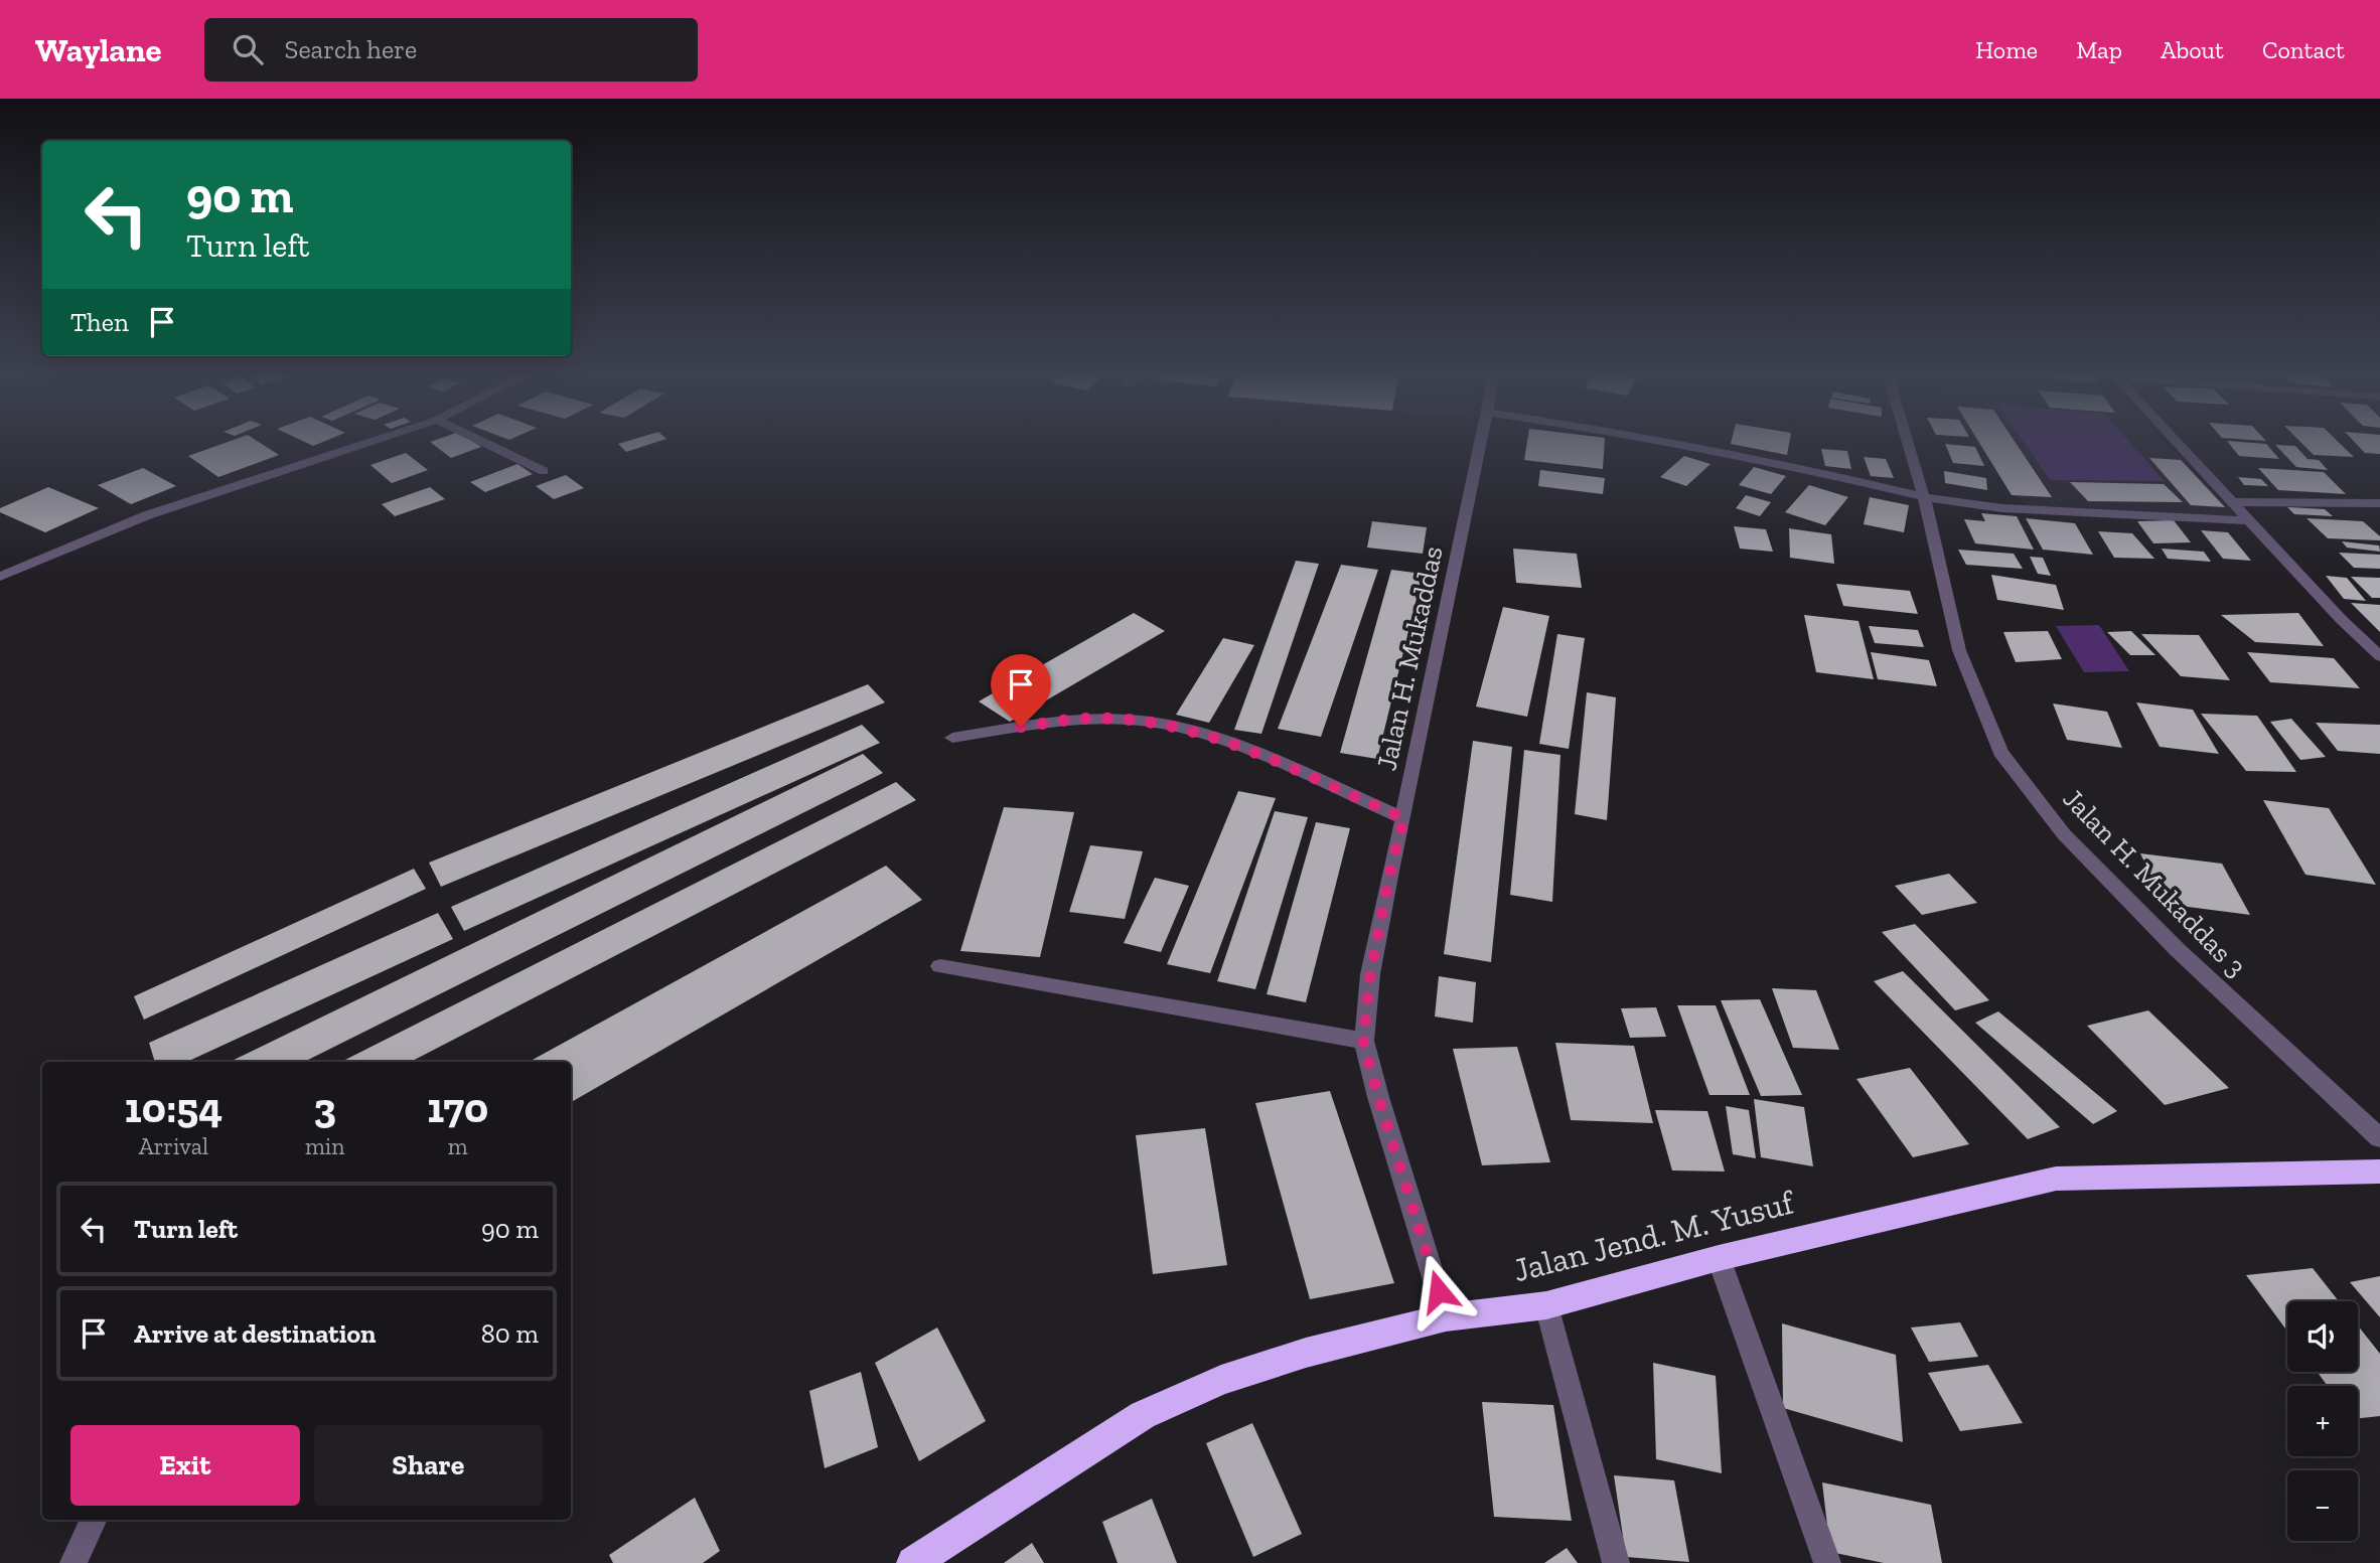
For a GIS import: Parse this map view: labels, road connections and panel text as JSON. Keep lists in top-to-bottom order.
{
  "streets": {
    "highway": ["Jalan Jend. M. Yusuf"],
    "street": ["Jalan H. Mukaddas", "Jalan H. Mukaddas 3"]
  },
  "crossings": [
    ["Jalan H. Mukaddas", "Jalan Jend. M. Yusuf"]
  ],
  "page": {
    "header": "Waylane",
    "search": "Search here",
    "nav": [
      "Home",
      "Map",
      "About",
      "Contact"
    ],
    "turn": ["90 m", "Turn left"],
    "then": "Then",
    "eta": [
      "10:54",
      "Arrival",
      "3",
      "min",
      "170",
      "m"
    ],
    "list": [
      {
        "name": "Turn left",
        "value": "90 m"
      },
      {
        "name": "Arrive at destination",
        "value": "80 m"
      }
    ],
    "map_buttons": ["+", "−"],
    "buttons": ["Exit", "Share"]
  }
}
